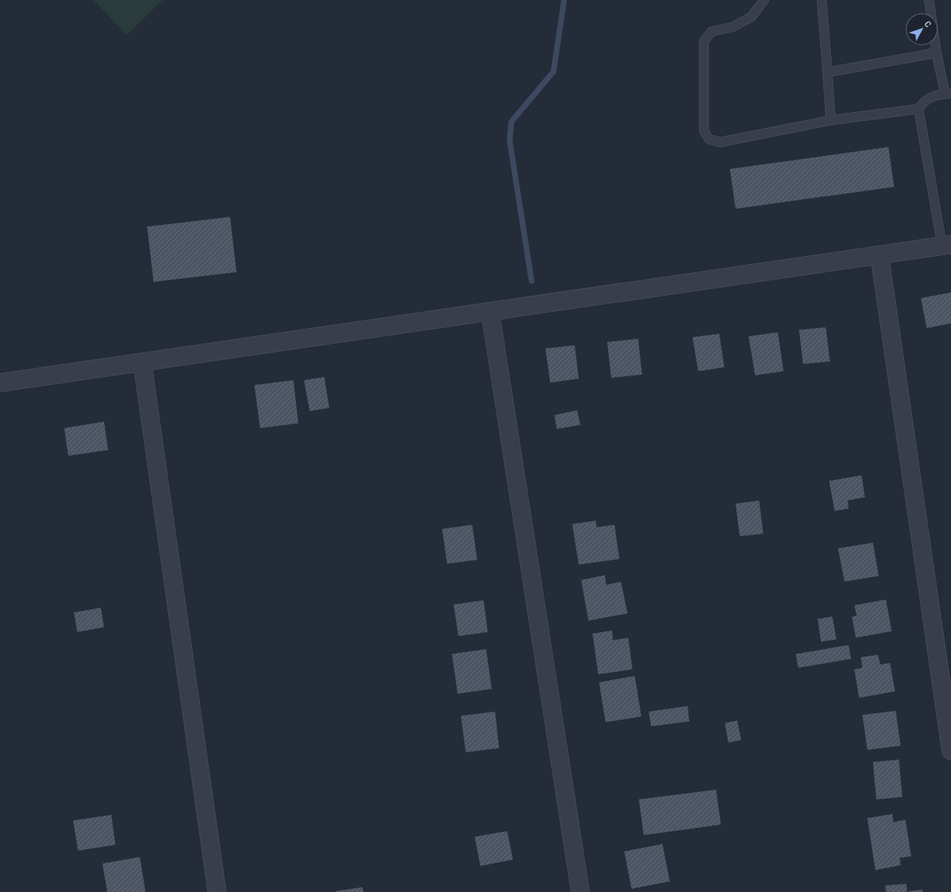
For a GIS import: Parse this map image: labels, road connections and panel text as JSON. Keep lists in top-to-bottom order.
{
  "north": "top right"
}
